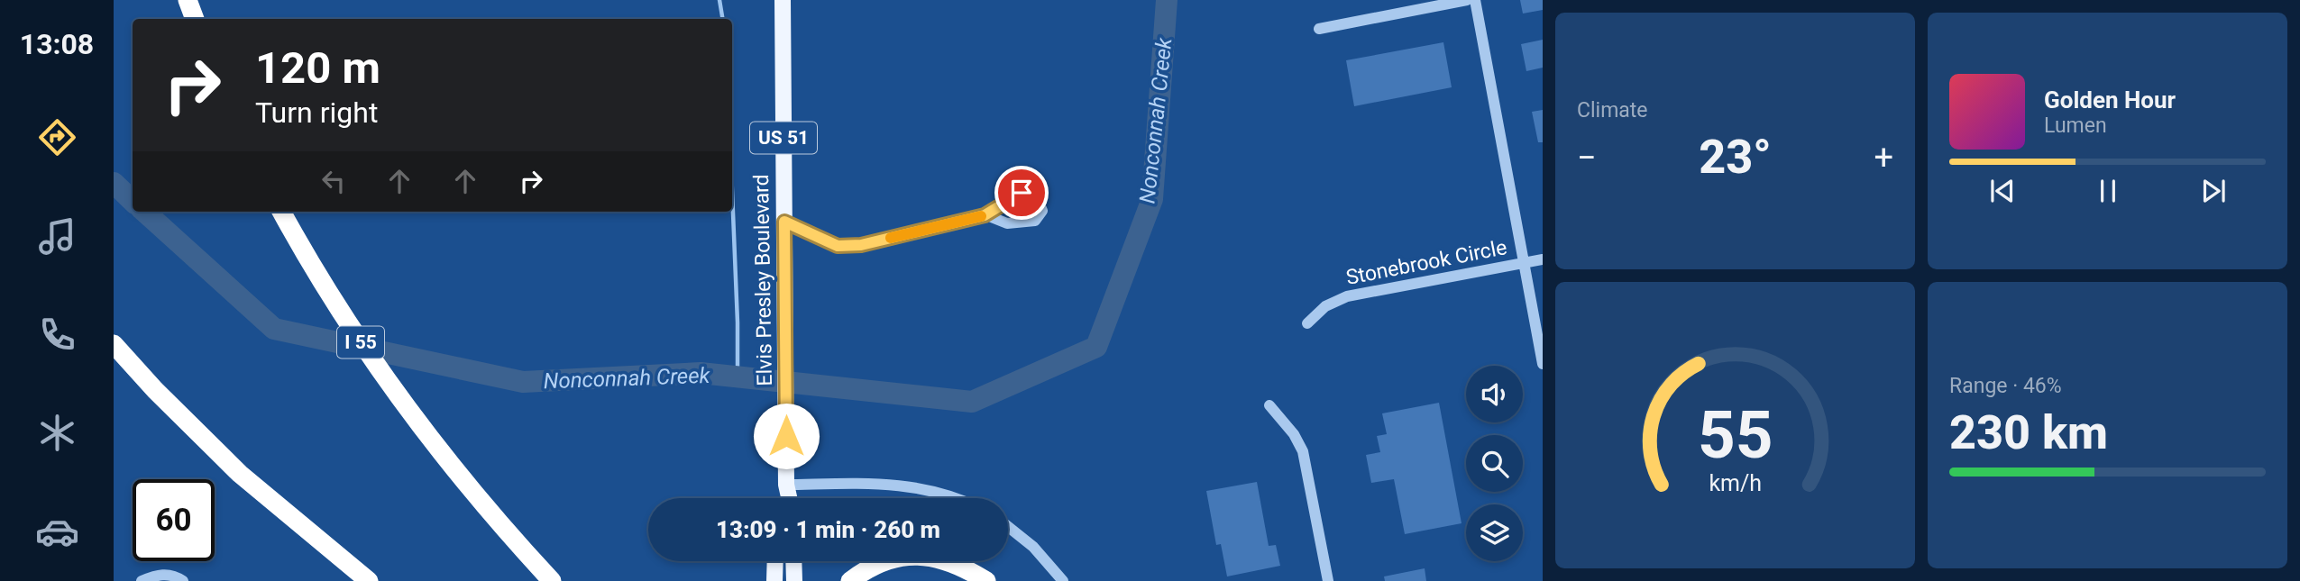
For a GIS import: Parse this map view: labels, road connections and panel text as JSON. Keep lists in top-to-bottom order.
{
  "streets": {
    "highway": ["I 55"],
    "main road": ["US 51", "Elvis Presley Boulevard"],
    "street": ["Stonebrook Circle"]
  },
  "water": ["Nonconnah Creek"],
  "page": {
    "tabs": "13:08",
    "tile": [
      "Climate",
      ["Range · 46%", "230 km"]
    ],
    "turn": ["120 m", "Turn right"],
    "song": ["Golden Hour", "Lumen"],
    "heat": ["−", "23°", "+"],
    "limit": "60",
    "trip": "13:09 · 1 min · 260 m",
    "gauge": ["55", "km/h"]
  }
}
